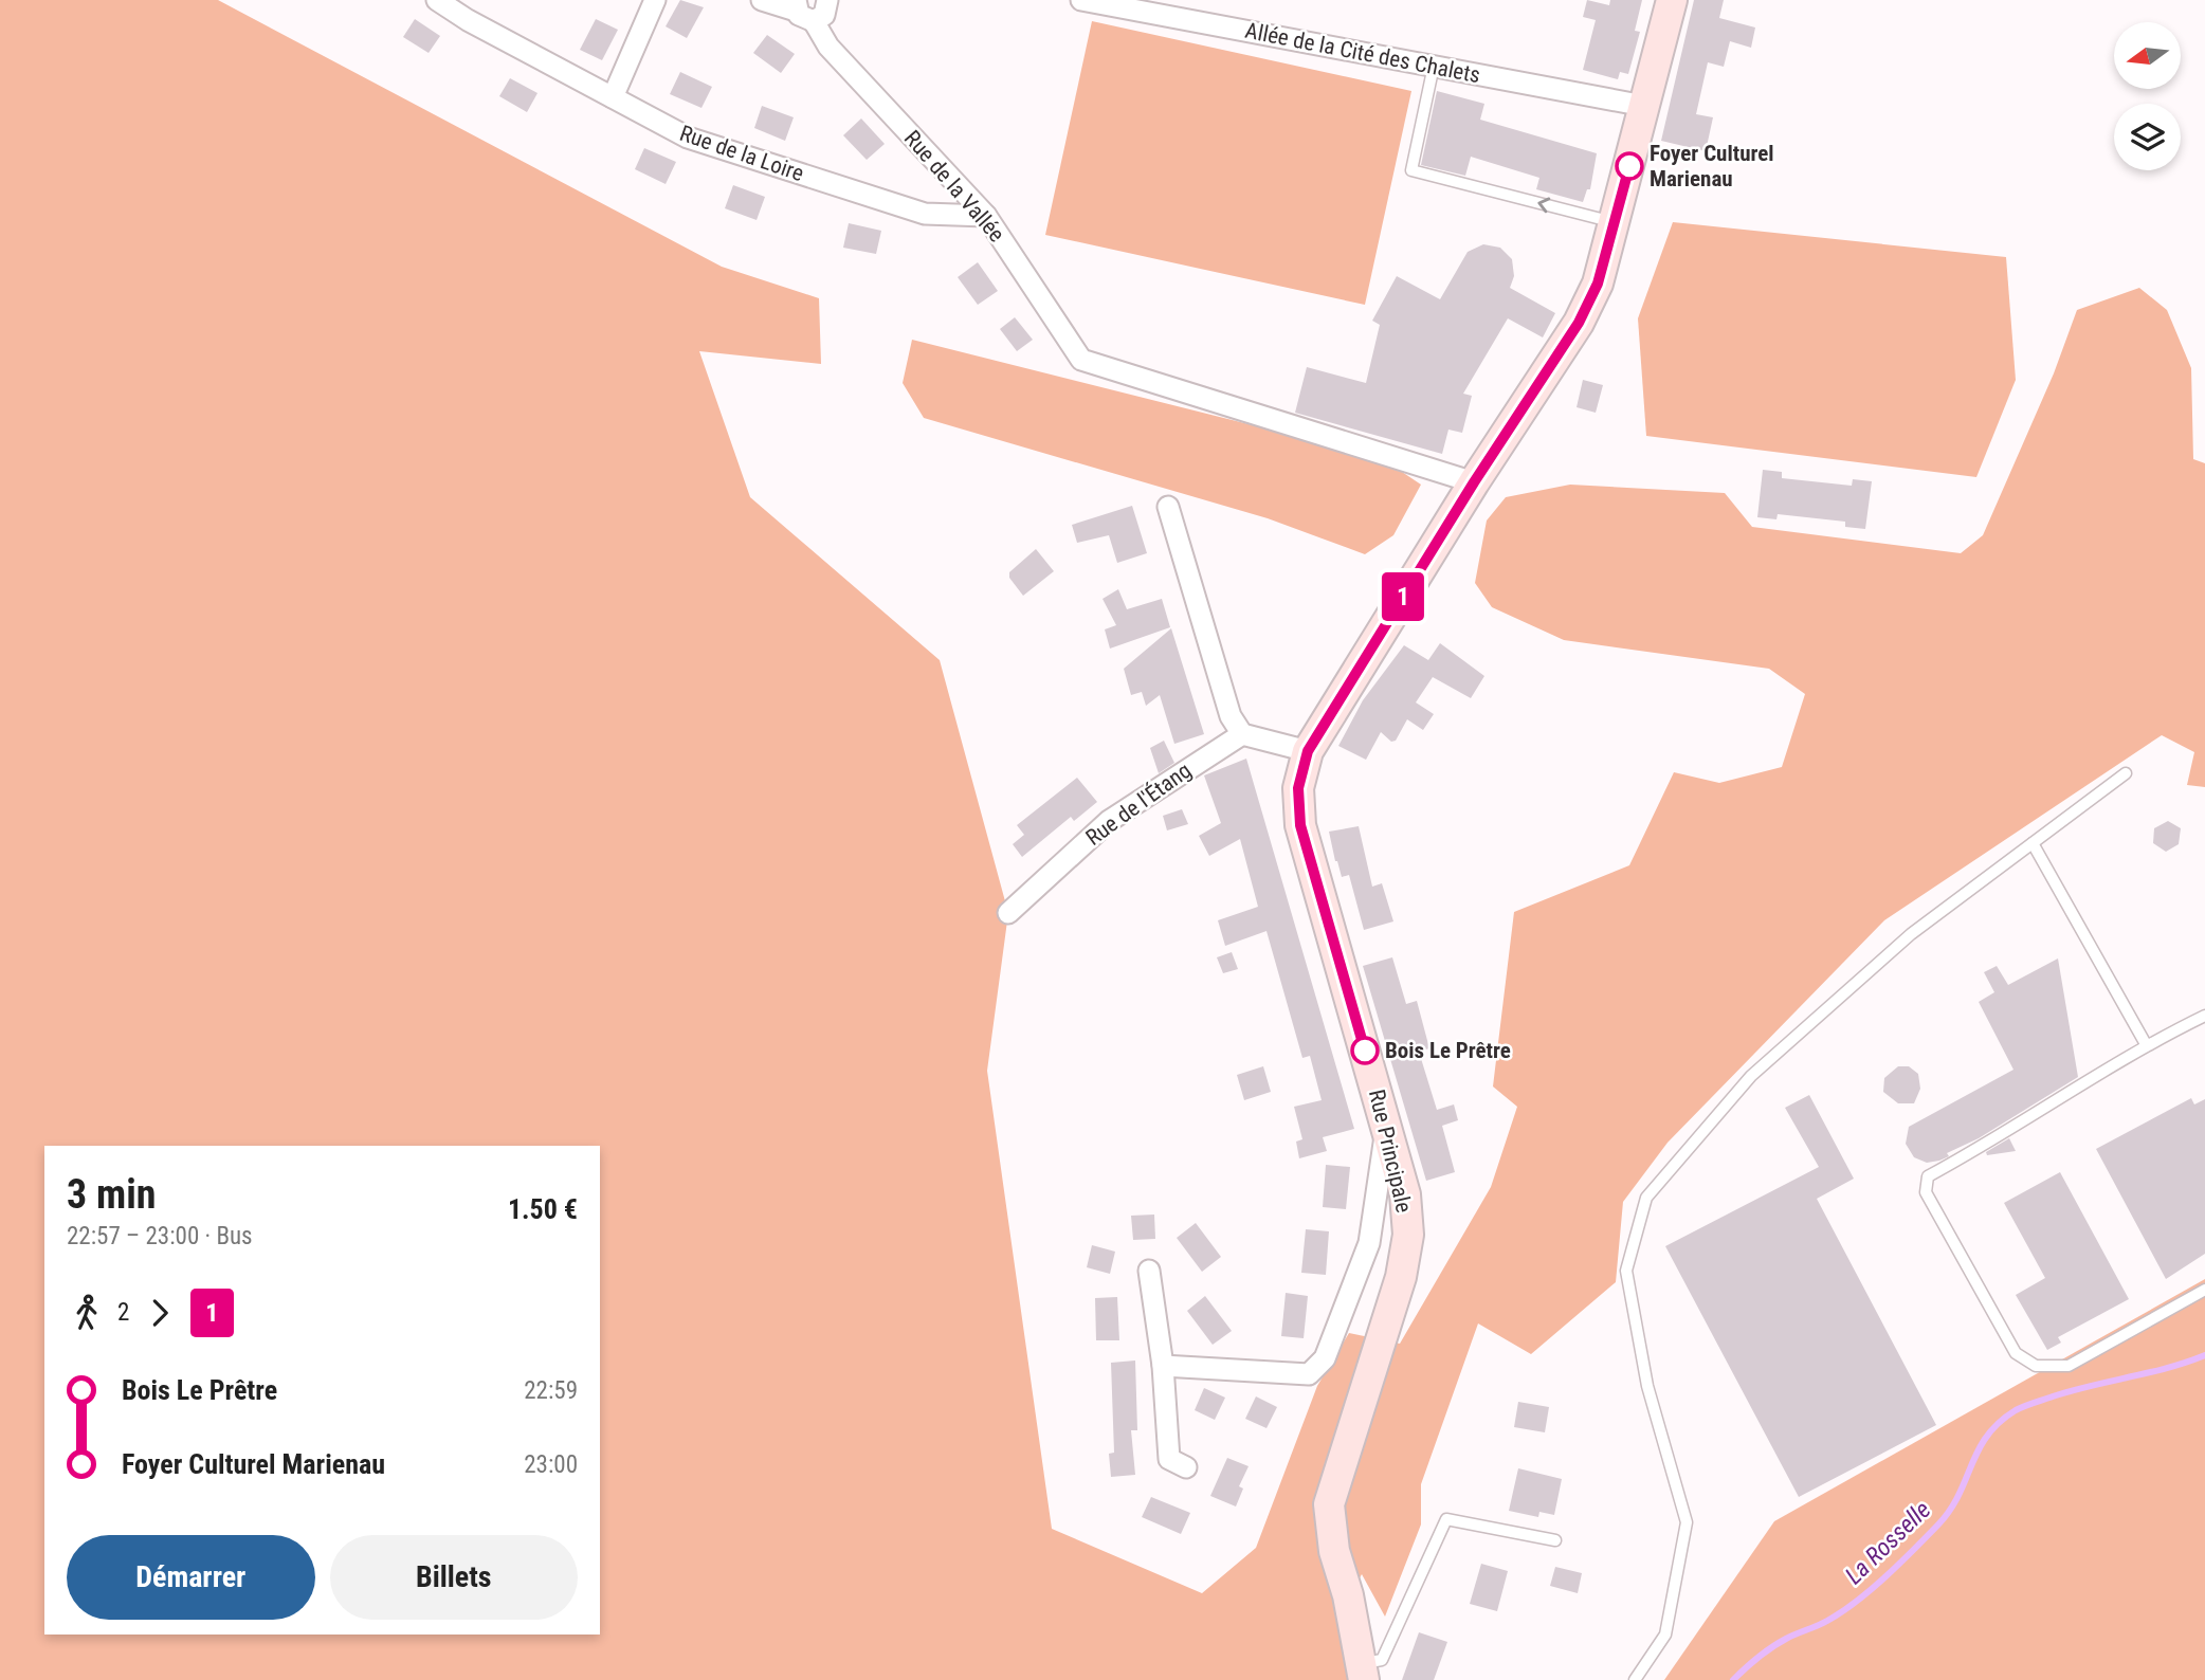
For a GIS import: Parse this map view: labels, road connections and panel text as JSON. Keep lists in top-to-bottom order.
{
  "streets": {
    "main road": ["Rue Principale"],
    "street": [
      "Allée de la Cité des Chalets",
      "Rue de la Loire",
      "Rue de la Vallée",
      "Rue de l'Étang"
    ]
  },
  "crossings": [
    ["Allée de la Cité des Chalets", "Rue Principale"],
    ["Rue de la Loire", "Rue de la Vallée"],
    ["Rue de la Vallée", "Rue Principale"]
  ],
  "water": ["La Rosselle"],
  "places": ["Foyer Culturel Marienau", "Bois Le Prêtre"],
  "lines": ["bus line 1"],
  "north": "left",
  "page": {
    "on_map": "1",
    "heading": ["3 min", "22:57 – 23:00 · Bus", "1.50 €"],
    "legs": ["2", "1"],
    "list": [
      {
        "name": "Bois Le Prêtre",
        "value": "22:59"
      },
      {
        "name": "Foyer Culturel Marienau",
        "value": "23:00"
      }
    ],
    "buttons": ["Démarrer", "Billets"]
  }
}
